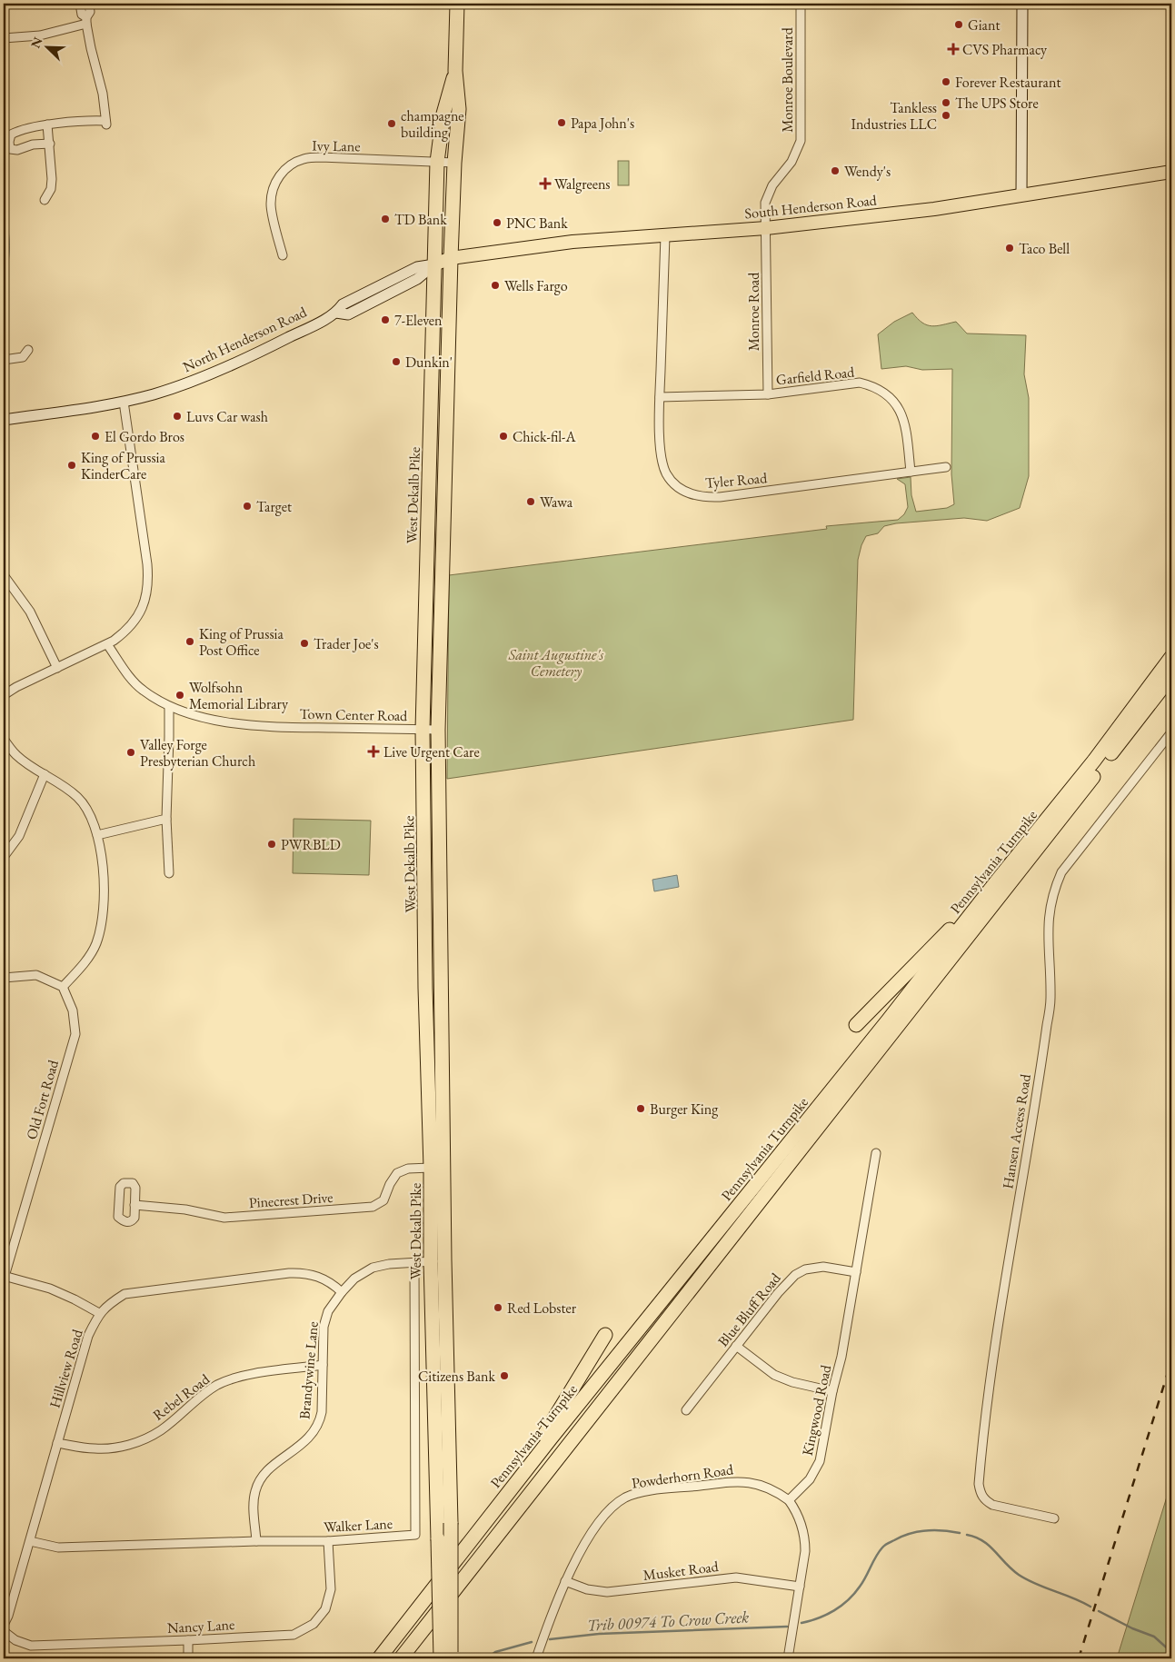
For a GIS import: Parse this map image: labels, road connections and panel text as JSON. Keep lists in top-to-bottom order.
{
  "streets": {
    "highway": ["West Dekalb Pike", "Pennsylvania Turnpike"],
    "main road": ["South Henderson Road", "North Henderson Road"],
    "street": [
      "Monroe Boulevard",
      "Ivy Lane",
      "Monroe Road",
      "Garfield Road",
      "Tyler Road",
      "Town Center Road",
      "Old Fort Road",
      "Hansen Access Road",
      "Pinecrest Drive",
      "Blue Bluff Road",
      "Hillview Road",
      "Brandywine Lane",
      "Rebel Road",
      "Kingwood Road",
      "Powderhorn Road",
      "Walker Lane",
      "Musket Road",
      "Nancy Lane"
    ]
  },
  "crossings": [
    ["Monroe Boulevard", "South Henderson Road"],
    ["Monroe Boulevard", "Monroe Road"],
    ["Ivy Lane", "West Dekalb Pike"],
    ["South Henderson Road", "Monroe Road"],
    ["South Henderson Road", "North Henderson Road"],
    ["South Henderson Road", "Tyler Road"],
    ["South Henderson Road", "West Dekalb Pike"],
    ["Monroe Road", "Garfield Road"],
    ["North Henderson Road", "West Dekalb Pike"],
    ["Garfield Road", "Tyler Road"],
    ["West Dekalb Pike", "Town Center Road"],
    ["West Dekalb Pike", "Pinecrest Drive"],
    ["West Dekalb Pike", "Brandywine Lane"],
    ["Blue Bluff Road", "Kingwood Road"],
    ["Hillview Road", "Brandywine Lane"],
    ["Hillview Road", "Rebel Road"],
    ["Hillview Road", "Walker Lane"],
    ["Brandywine Lane", "Rebel Road"],
    ["Brandywine Lane", "Walker Lane"],
    ["Kingwood Road", "Powderhorn Road"],
    ["Powderhorn Road", "Musket Road"],
    ["Walker Lane", "Nancy Lane"]
  ],
  "water": ["Trib 00974 To Crow Creek"],
  "parks": ["Saint Augustine's Cemetery"],
  "places": {
    "other": [
      "Giant",
      "Forever Restaurant",
      "The UPS Store",
      "Tankless Industries LLC",
      "Papa John's",
      "champagne building",
      "Wendy's",
      "TD Bank",
      "PNC Bank",
      "Taco Bell",
      "Wells Fargo",
      "7-Eleven",
      "Dunkin'",
      "Luvs Car wash",
      "El Gordo Bros",
      "Chick-fil-A",
      "King of Prussia KinderCare",
      "Wawa",
      "Target",
      "King of Prussia Post Office",
      "Trader Joe's",
      "Wolfsohn Memorial Library",
      "Valley Forge Presbyterian Church",
      "PWRBLD",
      "Burger King",
      "Red Lobster",
      "Citizens Bank"
    ],
    "health": ["CVS Pharmacy", "Walgreens", "Live Urgent Care"]
  },
  "north": "top left"
}
